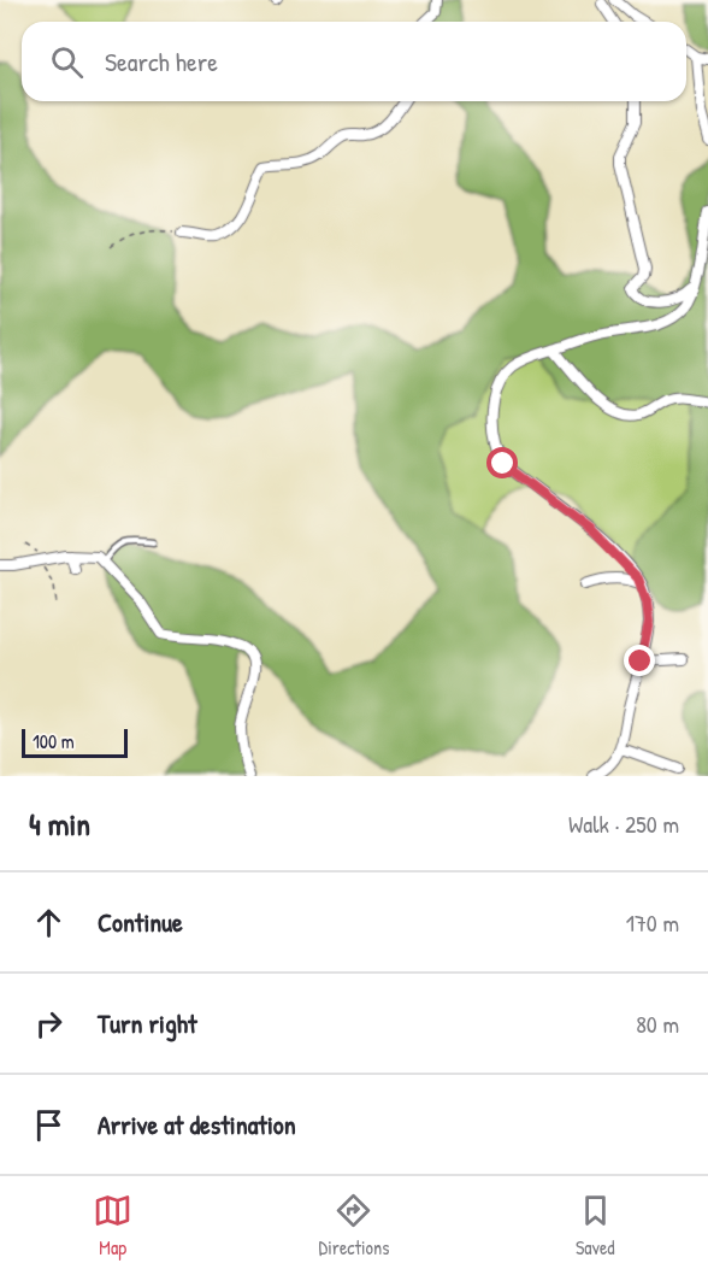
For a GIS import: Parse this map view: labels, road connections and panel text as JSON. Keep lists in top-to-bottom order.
{
  "scale_bar": "100 m",
  "page": {
    "search": "Search here",
    "scale": "100 m",
    "heading": ["4 min", "Walk · 250 m"],
    "list": [
      ["Continue", "170 m"],
      ["Turn right", "80 m"],
      "Arrive at destination"
    ],
    "nav": ["Map", "Directions", "Saved"]
  }
}
